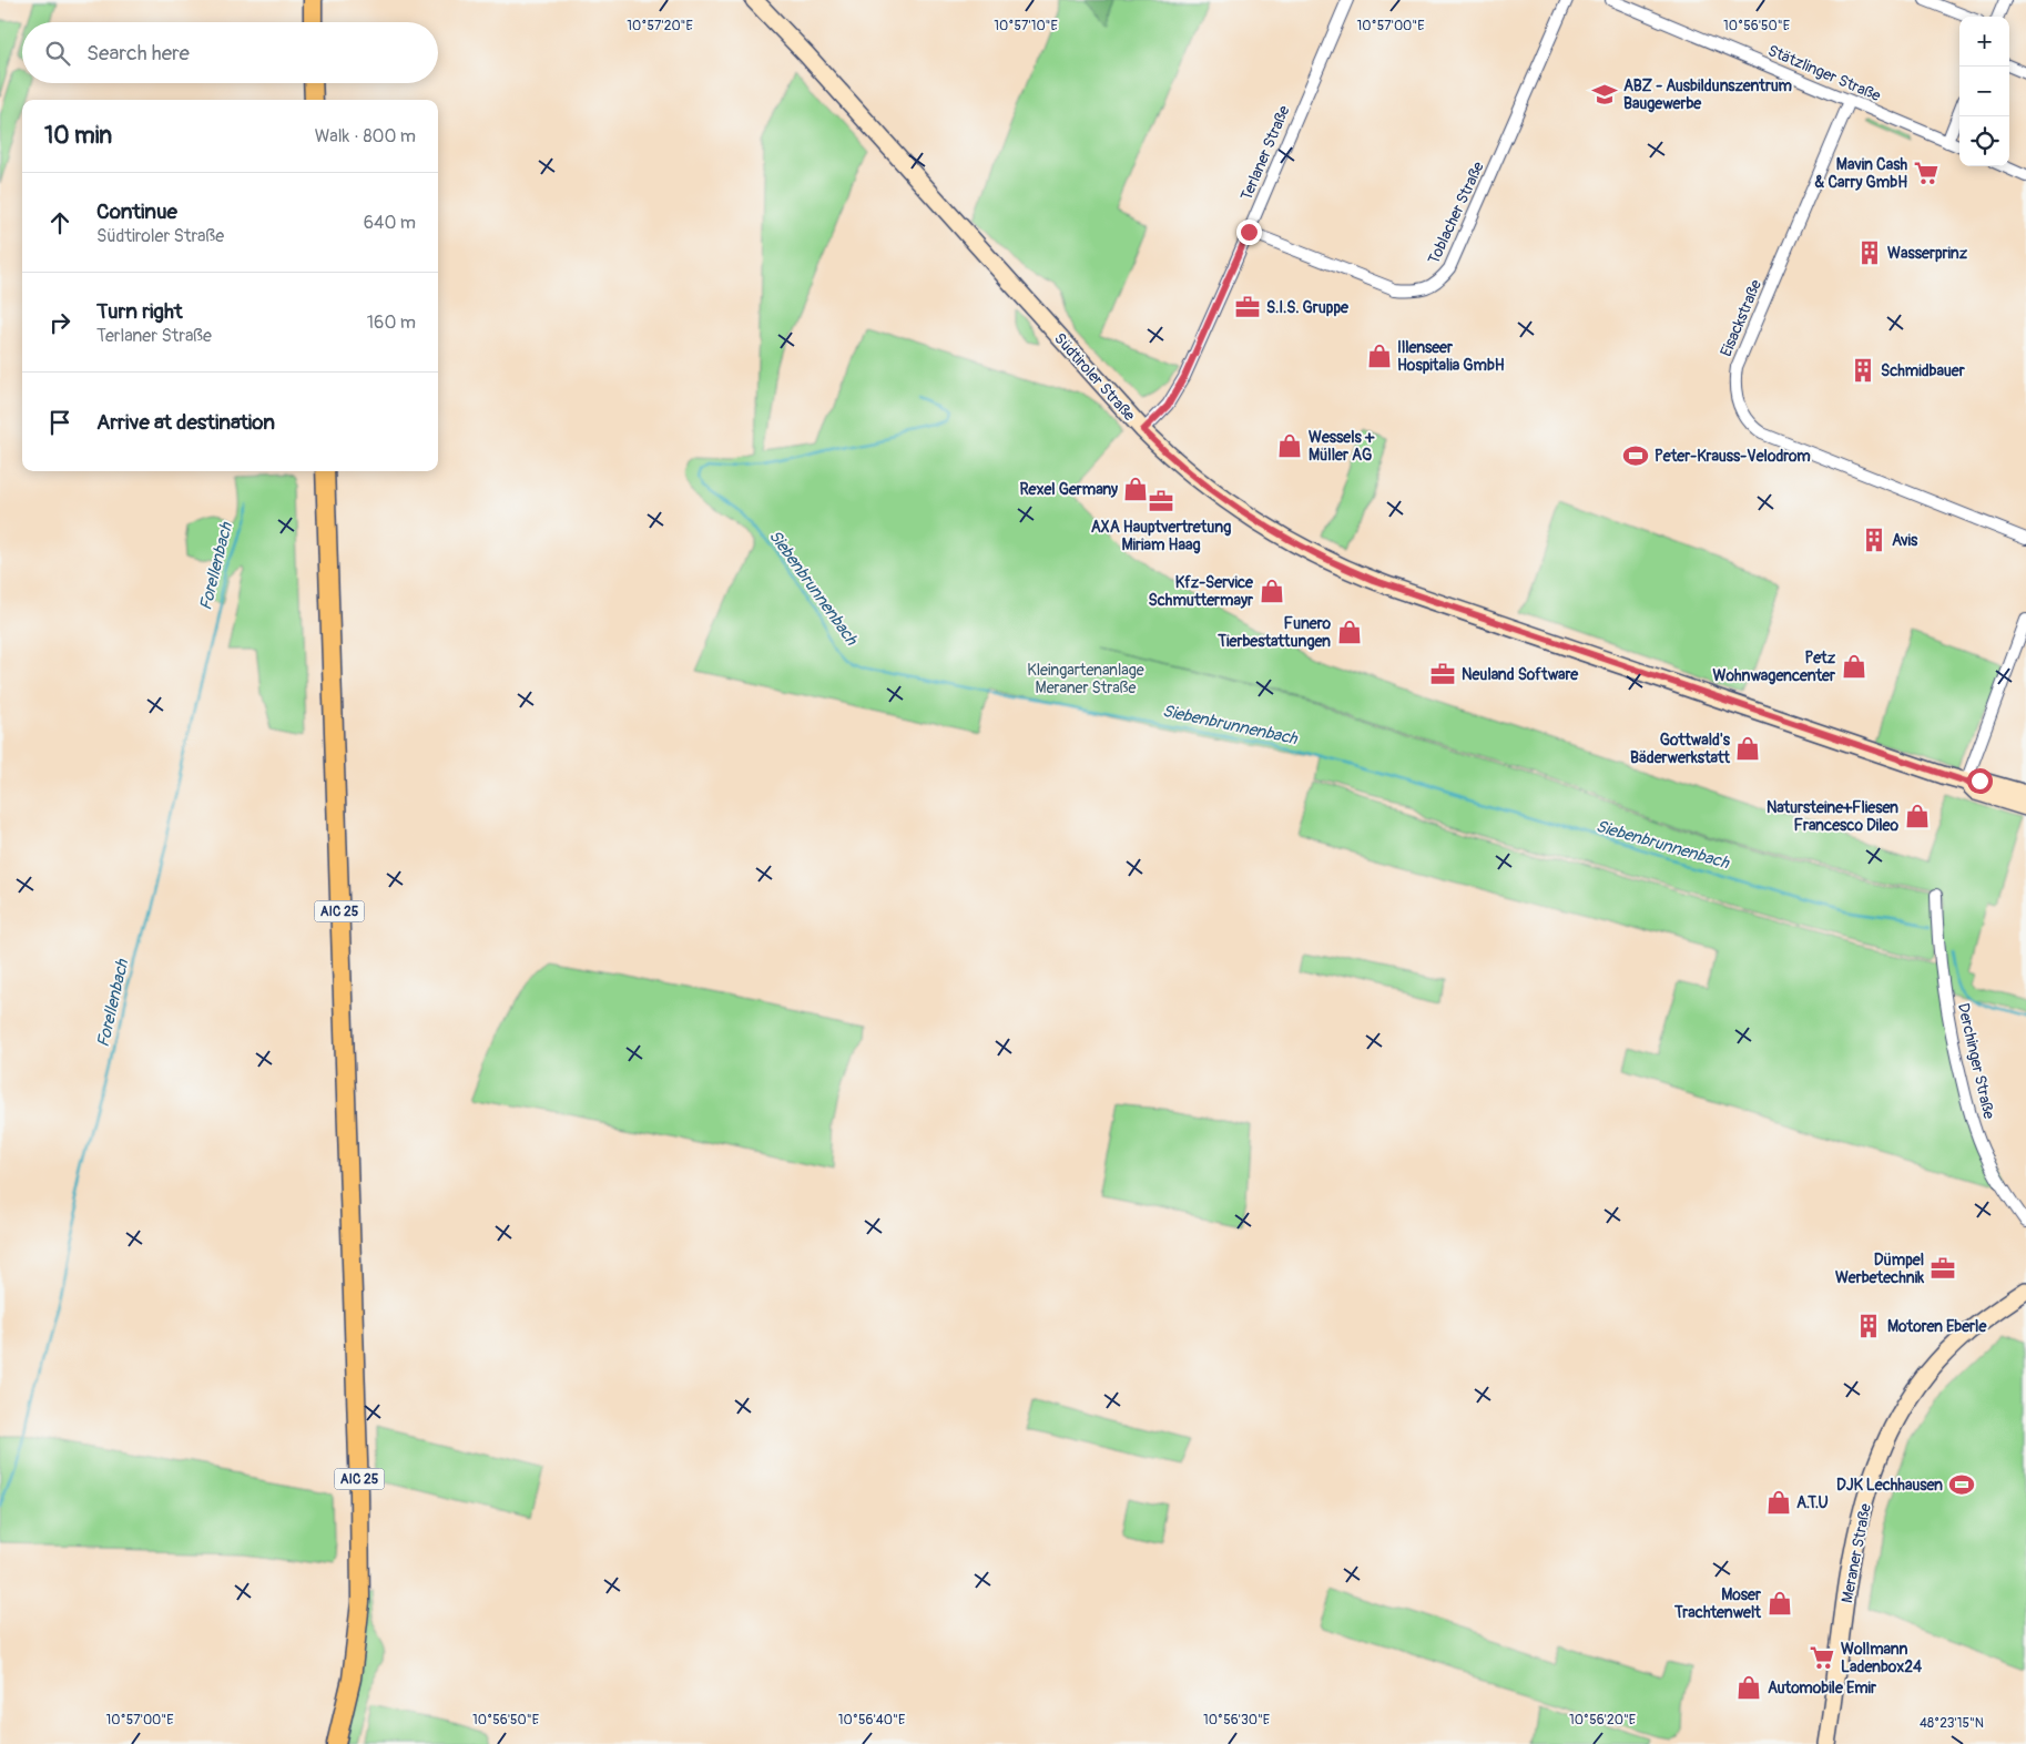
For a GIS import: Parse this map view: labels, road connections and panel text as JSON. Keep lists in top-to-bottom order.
{
  "streets": {
    "main road": ["Südtiroler Straße", "AIC 25", "Meraner Straße"],
    "street": [
      "Stätzlinger Straße",
      "Terlaner Straße",
      "Toblacher Straße",
      "Eisackstraße",
      "Derchinger Straße"
    ]
  },
  "crossings": [
    ["Stätzlinger Straße", "Eisackstraße"],
    ["Terlaner Straße", "Toblacher Straße"],
    ["Terlaner Straße", "Südtiroler Straße"]
  ],
  "water": ["Forellenbach", "Siebenbrunnenbach"],
  "parks": ["Kleingartenanlage Meraner Straße"],
  "places": {
    "school or university": ["ABZ - Ausbildunszentrum Baugewerbe"],
    "supermarket": ["Mavin Cash & Carry GmbH", "Wollmann Ladenbox24"],
    "building": [
      "Wasserprinz",
      "Schmidbauer",
      "Avis",
      "Motoren Eberle"
    ],
    "office": [
      "S.I.S. Gruppe",
      "AXA Hauptvertretung Miriam Haag",
      "Neuland Software",
      "Dümpel Werbetechnik"
    ],
    "shop": [
      "Illenseer Hospitalia GmbH",
      "Wessels + Müller AG",
      "Rexel Germany",
      "Kfz-Service Schmuttermayr",
      "Funero Tierbestattungen",
      "Petz Wohnwagencenter",
      "Gottwald's Bäderwerkstatt",
      "Natursteine+Fliesen Francesco Dileo",
      "A.T.U",
      "Moser Trachtenwelt",
      "Automobile Emir"
    ],
    "sports": ["Peter-Krauss-Velodrom", "DJK Lechhausen"]
  },
  "page": {
    "map_buttons": ["+", "−"],
    "search": "Search here",
    "heading": ["10 min", "Walk · 800 m"],
    "list": [
      ["Continue", "Südtiroler Straße", "640 m"],
      ["Turn right", "Terlaner Straße", "160 m"],
      "Arrive at destination"
    ]
  },
  "coordinates": [
    "10°57'20\"E",
    "10°57'10\"E",
    "10°57'00\"E",
    "10°56'50\"E",
    "10°56'40\"E",
    "10°56'30\"E",
    "10°56'20\"E",
    "48°23'15\"N"
  ]
}
